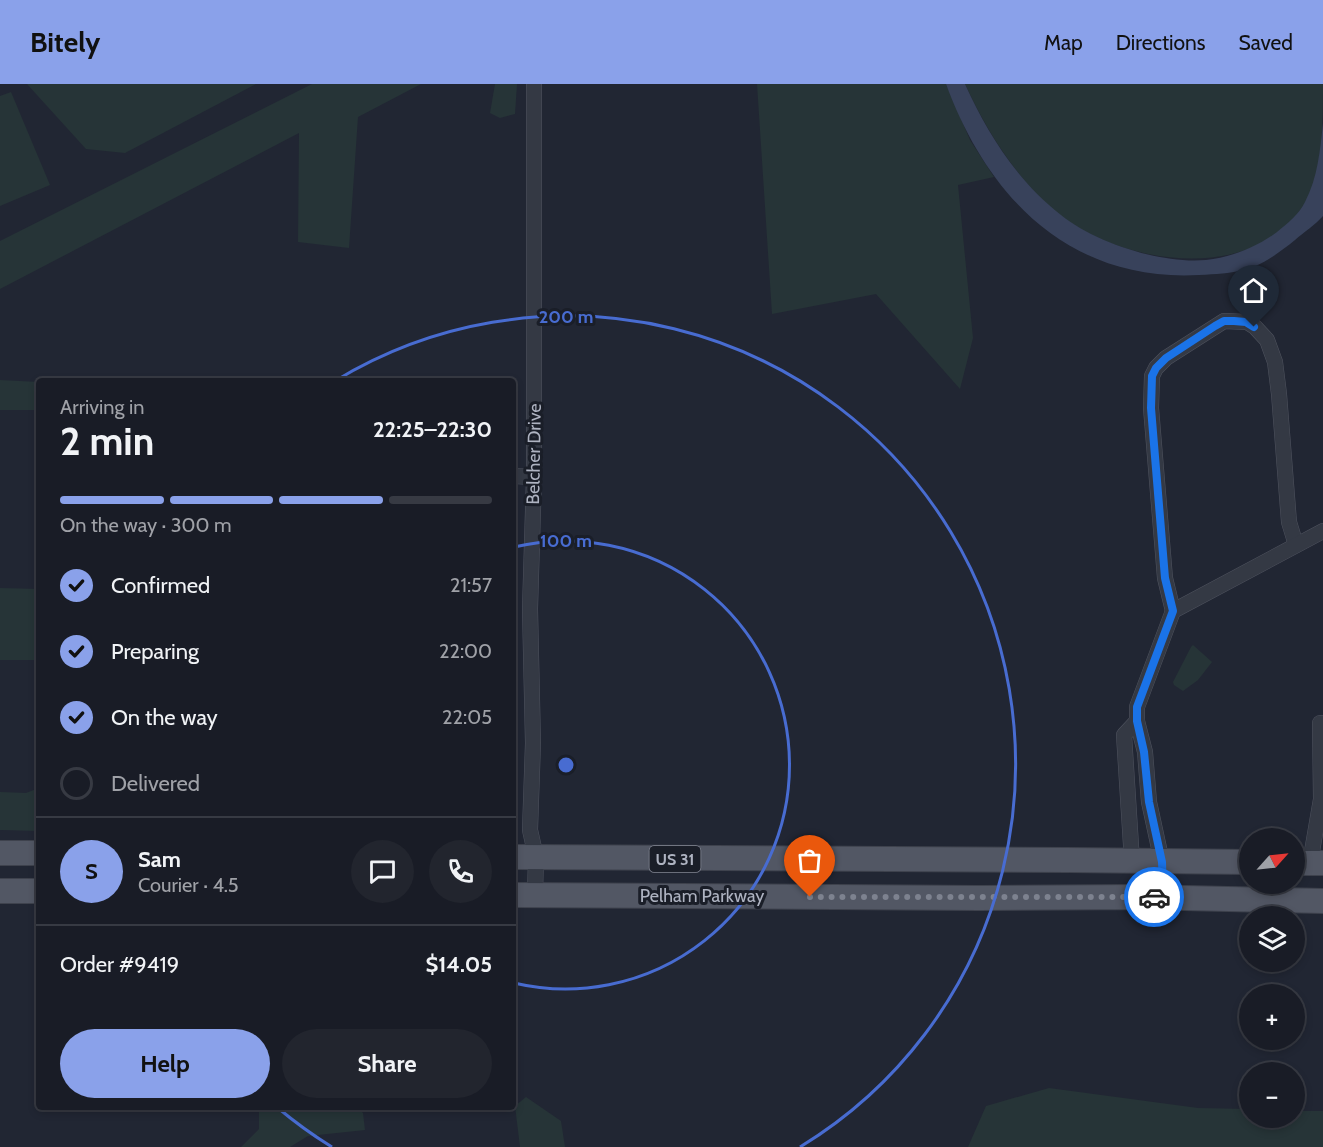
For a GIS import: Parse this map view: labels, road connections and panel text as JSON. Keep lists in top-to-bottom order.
{
  "streets": {
    "main road": ["US 31", "Pelham Parkway"],
    "street": ["Belcher Drive"]
  },
  "crossings": [
    ["Belcher Drive", "Pelham Parkway"]
  ],
  "north": "top right",
  "page": {
    "header": "Bitely",
    "nav": ["Map", "Directions", "Saved"],
    "heading": ["2 min", "Arriving in", "22:25–22:30"],
    "panel": [
      "Sam",
      "Courier · 4.5",
      "Order #9419",
      "$14.05"
    ],
    "bar": "On the way · 300 m",
    "list": [
      ["Confirmed", "21:57"],
      ["Preparing", "22:00"],
      ["On the way", "22:05"],
      "Delivered"
    ],
    "map_buttons": ["+", "−"],
    "round": "S",
    "buttons": ["Help", "Share"]
  },
  "rings": ["200 m", "100 m"]
}
